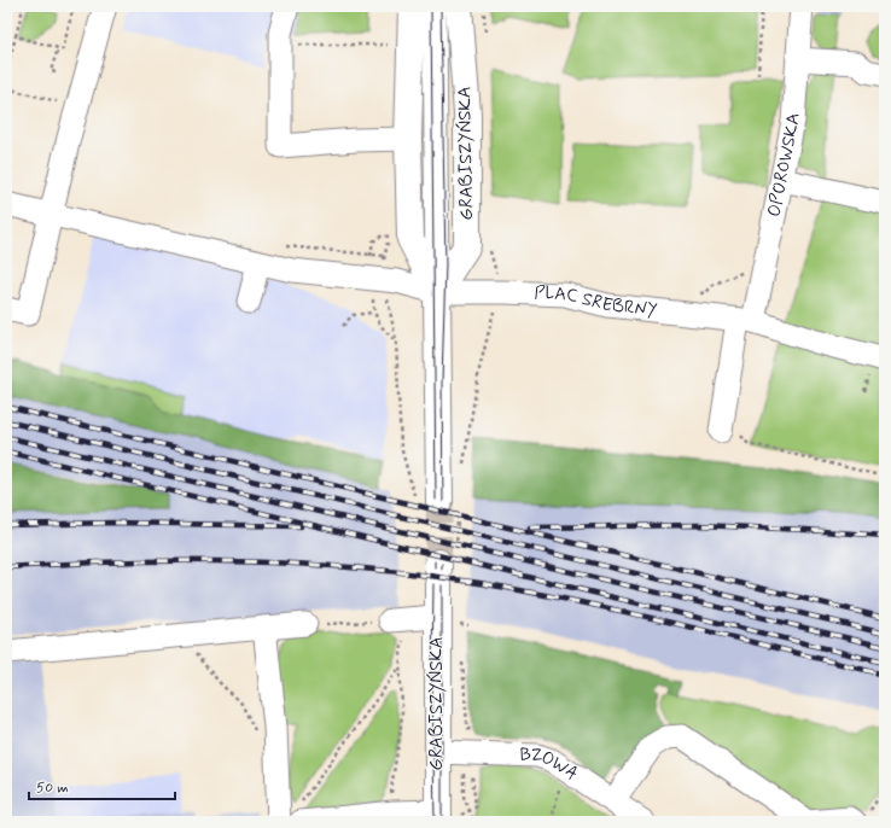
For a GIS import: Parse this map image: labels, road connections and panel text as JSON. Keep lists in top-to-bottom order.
{
  "streets": {
    "main road": ["GRABISZYŃSKA"],
    "street": ["OPOROWSKA", "PLAC SREBRNY", "BZOWA"]
  },
  "crossings": [
    ["GRABISZYŃSKA", "PLAC SREBRNY"],
    ["GRABISZYŃSKA", "BZOWA"],
    ["OPOROWSKA", "PLAC SREBRNY"]
  ],
  "scale_bar": "50 m"
}
